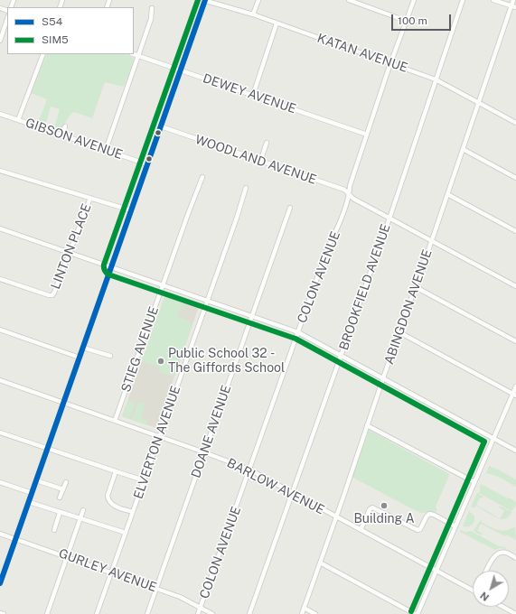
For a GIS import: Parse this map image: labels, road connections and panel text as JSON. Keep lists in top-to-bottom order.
{
  "streets": {
    "street": [
      "KATAN AVENUE",
      "DEWEY AVENUE",
      "GIBSON AVENUE",
      "WOODLAND AVENUE",
      "LINTON PLACE",
      "COLON AVENUE",
      "BROOKFIELD AVENUE",
      "ABINGDON AVENUE",
      "STIEG AVENUE",
      "DOANE AVENUE",
      "ELVERTON AVENUE",
      "BARLOW AVENUE",
      "GURLEY AVENUE"
    ]
  },
  "crossings": [
    ["KATAN AVENUE", "COLON AVENUE"],
    ["KATAN AVENUE", "BROOKFIELD AVENUE"],
    ["KATAN AVENUE", "ABINGDON AVENUE"],
    ["DEWEY AVENUE", "COLON AVENUE"],
    ["WOODLAND AVENUE", "COLON AVENUE"],
    ["WOODLAND AVENUE", "BROOKFIELD AVENUE"],
    ["WOODLAND AVENUE", "ABINGDON AVENUE"],
    ["COLON AVENUE", "BARLOW AVENUE"],
    ["COLON AVENUE", "GURLEY AVENUE"],
    ["BROOKFIELD AVENUE", "BARLOW AVENUE"],
    ["ABINGDON AVENUE", "BARLOW AVENUE"],
    ["STIEG AVENUE", "BARLOW AVENUE"],
    ["DOANE AVENUE", "BARLOW AVENUE"],
    ["DOANE AVENUE", "GURLEY AVENUE"],
    ["ELVERTON AVENUE", "BARLOW AVENUE"],
    ["ELVERTON AVENUE", "GURLEY AVENUE"]
  ],
  "places": ["Public School 32 - The Giffords School", "Building A"],
  "lines": ["transit line S54", "transit line SIM5"],
  "legend": ["S54", "SIM5"],
  "scale_bar": "100 m",
  "north": "bottom left"
}
